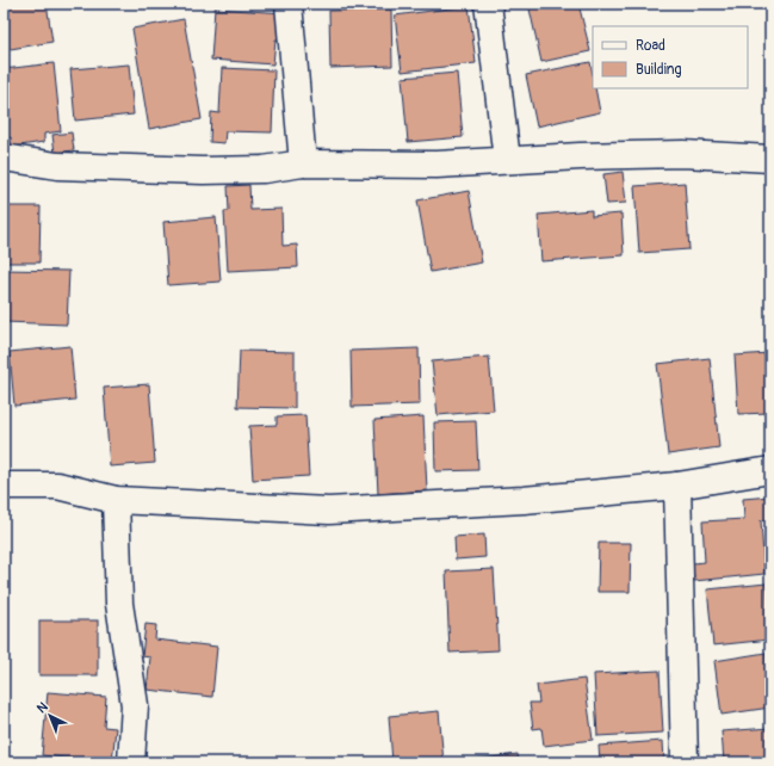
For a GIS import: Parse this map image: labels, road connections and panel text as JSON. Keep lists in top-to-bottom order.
{
  "legend": ["Road", "Building"],
  "north": "top left"
}
